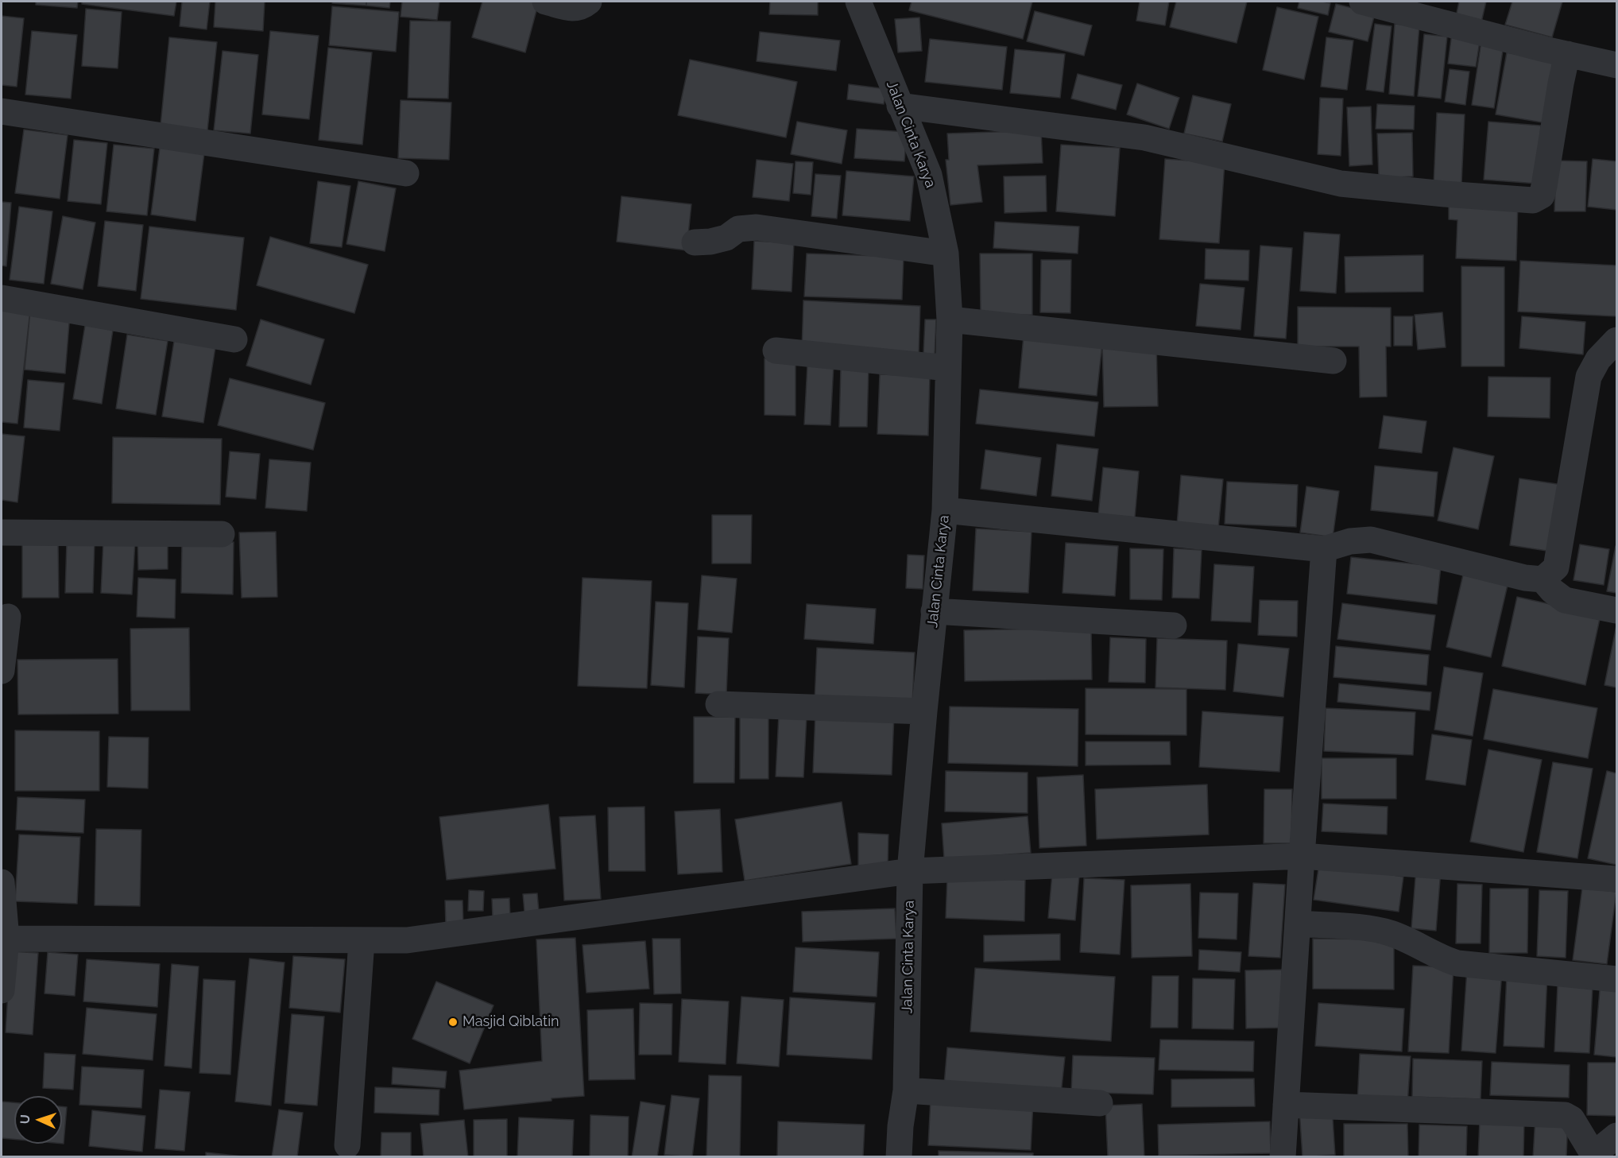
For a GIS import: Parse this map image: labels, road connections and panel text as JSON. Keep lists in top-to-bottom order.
{
  "streets": {
    "street": ["Jalan Cinta Karya"]
  },
  "places": ["Masjid Qiblatin"],
  "north": "left"
}
